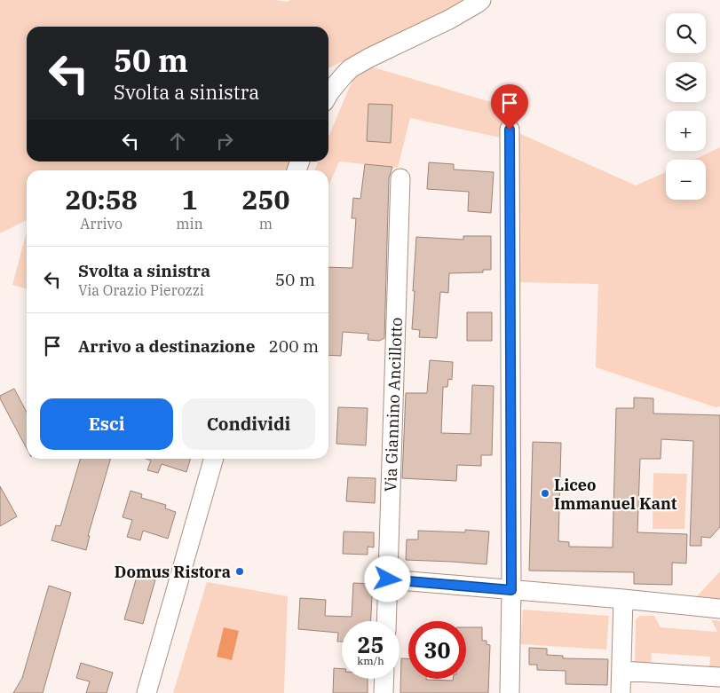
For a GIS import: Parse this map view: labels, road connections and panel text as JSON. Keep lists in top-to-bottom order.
{
  "streets": {
    "street": ["Via Giannino Ancillotto"]
  },
  "places": ["Liceo Immanuel Kant", "Domus Ristora"],
  "page": {
    "map_buttons": ["+", "−"],
    "turn": ["50 m", "Svolta a sinistra"],
    "eta": [
      "20:58",
      "Arrivo",
      "1",
      "min",
      "250",
      "m"
    ],
    "list": [
      {
        "name": "Svolta a sinistra",
        "note": "Via Orazio Pierozzi",
        "value": "50 m"
      },
      {
        "name": "Arrivo a destinazione",
        "value": "200 m"
      }
    ],
    "buttons": ["Esci", "Condividi"],
    "speed": "25 km/h",
    "limit": "30"
  }
}
